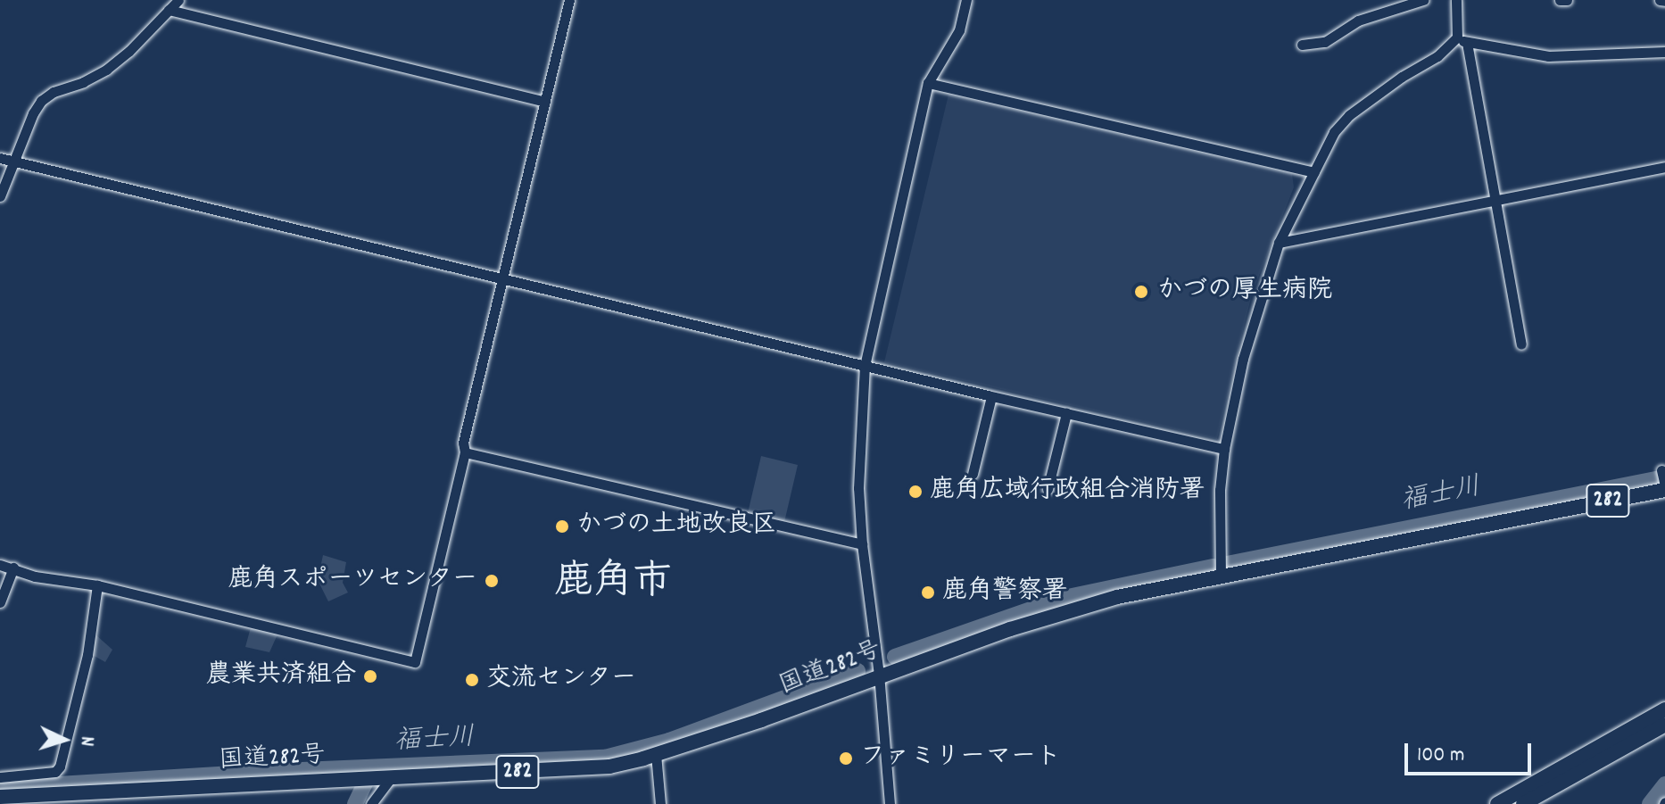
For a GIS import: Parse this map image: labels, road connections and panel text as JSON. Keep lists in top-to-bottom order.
{
  "streets": {
    "highway": ["282", "国道282号"]
  },
  "districts": ["鹿角市"],
  "water": ["福士川"],
  "places": [
    "かづの厚生病院",
    "鹿角広域行政組合消防署",
    "かづの土地改良区",
    "鹿角スポーツセンター",
    "鹿角警察署",
    "農業共済組合",
    "交流センター",
    "ファミリーマート"
  ],
  "scale_bar": "100 m",
  "north": "right"
}
